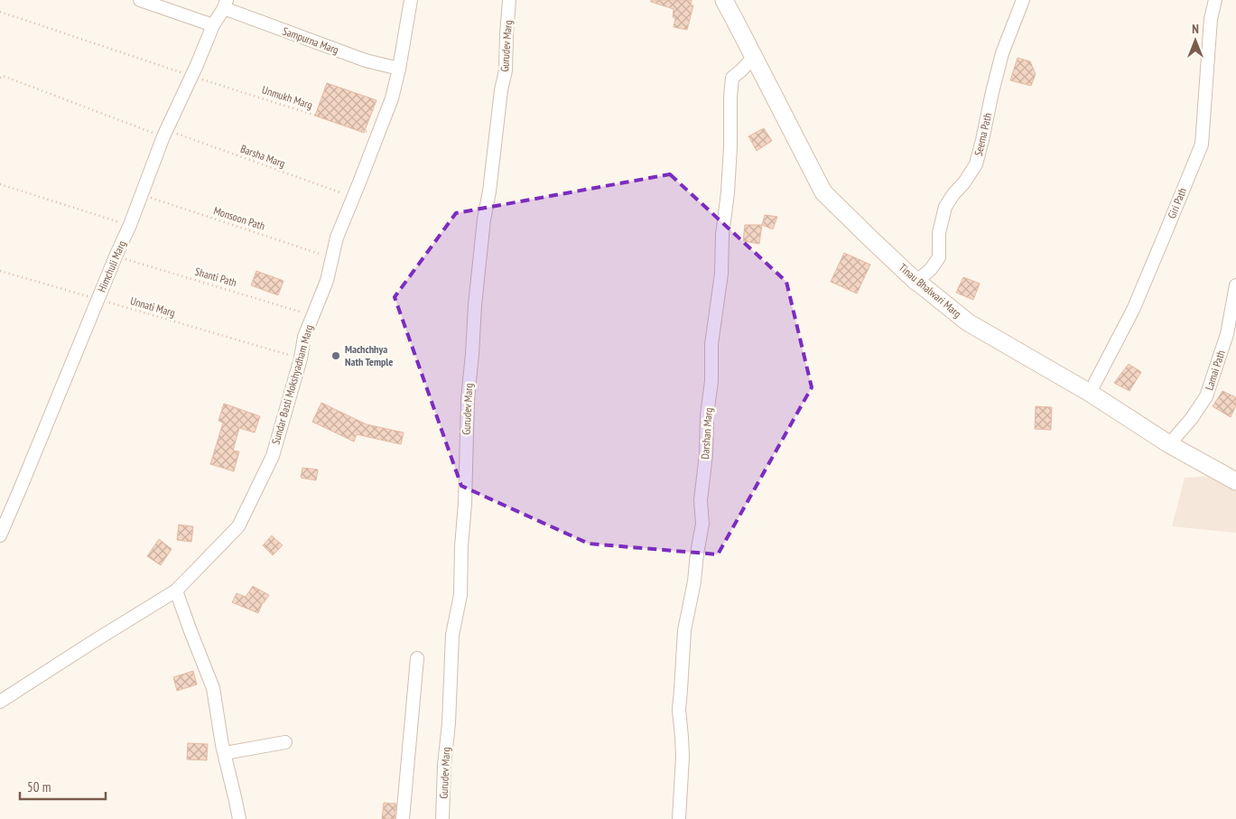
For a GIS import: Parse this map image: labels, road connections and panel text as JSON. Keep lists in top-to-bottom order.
{
  "streets": {
    "street": [
      "Sampurna Marg",
      "Gurudev Marg",
      "Seema Path",
      "Giri Path",
      "Himchuli Marg",
      "Tinau Bhalwari Marg",
      "Lamai Path",
      "Sundar Basti Mokshyadham Marg",
      "Darshan Marg"
    ],
    "path": [
      "Unmukh Marg",
      "Barsha Marg",
      "Monsoon Path",
      "Shanti Path",
      "Unnati Marg"
    ]
  },
  "crossings": [
    ["Sampurna Marg", "Himchuli Marg"],
    ["Sampurna Marg", "Sundar Basti Mokshyadham Marg"],
    ["Unmukh Marg", "Himchuli Marg"],
    ["Unmukh Marg", "Sundar Basti Mokshyadham Marg"],
    ["Seema Path", "Tinau Bhalwari Marg"],
    ["Barsha Marg", "Himchuli Marg"],
    ["Barsha Marg", "Sundar Basti Mokshyadham Marg"],
    ["Giri Path", "Tinau Bhalwari Marg"],
    ["Monsoon Path", "Himchuli Marg"],
    ["Monsoon Path", "Sundar Basti Mokshyadham Marg"],
    ["Himchuli Marg", "Shanti Path"],
    ["Himchuli Marg", "Unnati Marg"],
    ["Shanti Path", "Sundar Basti Mokshyadham Marg"],
    ["Tinau Bhalwari Marg", "Lamai Path"],
    ["Tinau Bhalwari Marg", "Darshan Marg"],
    ["Unnati Marg", "Sundar Basti Mokshyadham Marg"]
  ],
  "places": ["Machchhya Nath Temple"],
  "scale_bar": "50 m",
  "north": "top"
}
